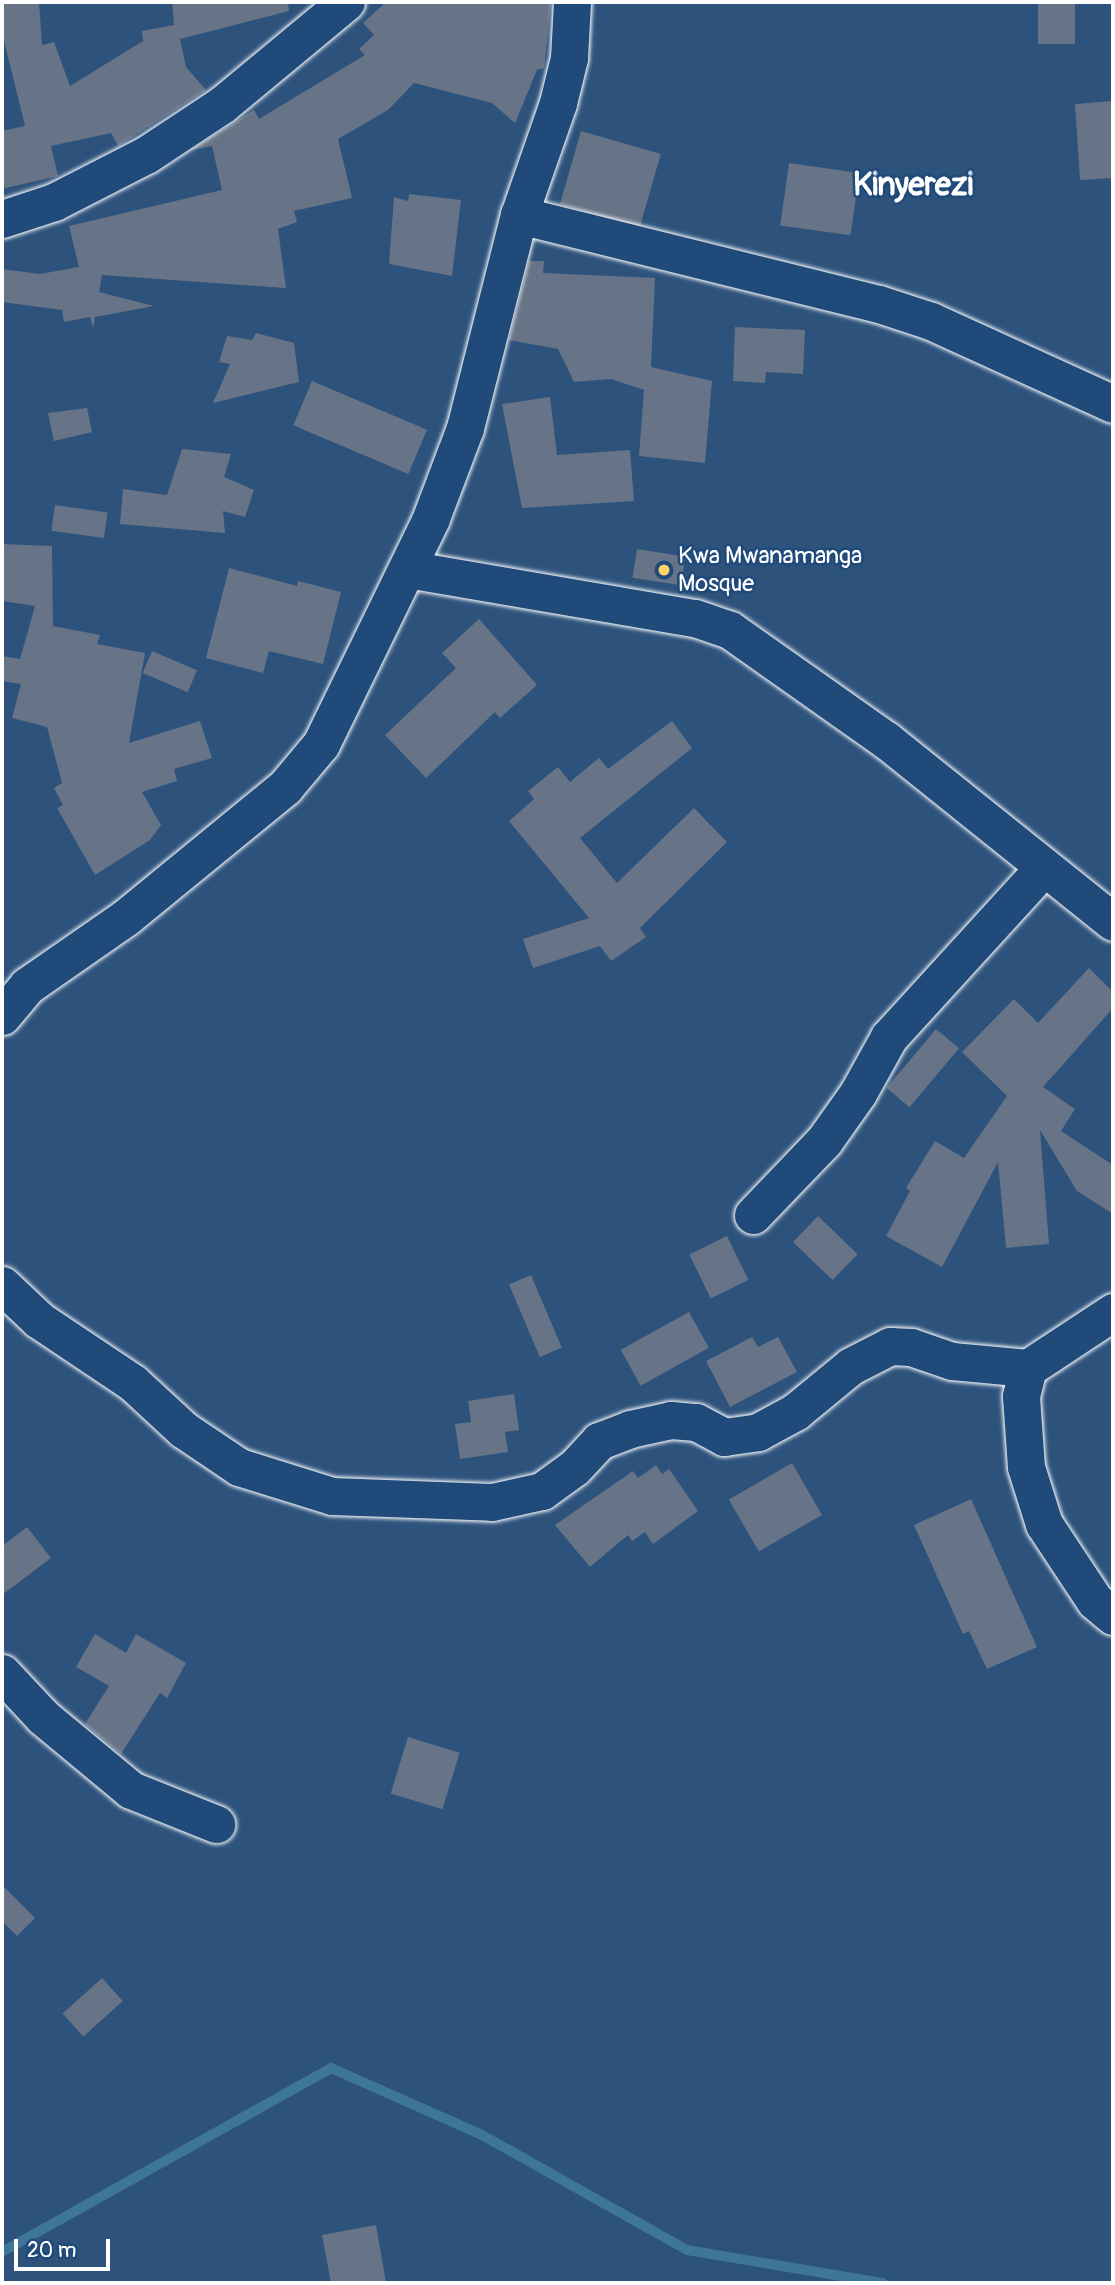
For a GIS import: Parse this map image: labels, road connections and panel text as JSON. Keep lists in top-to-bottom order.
{
  "districts": ["Kinyerezi"],
  "places": ["Kwa Mwanamanga Mosque"],
  "scale_bar": "20 m"
}
